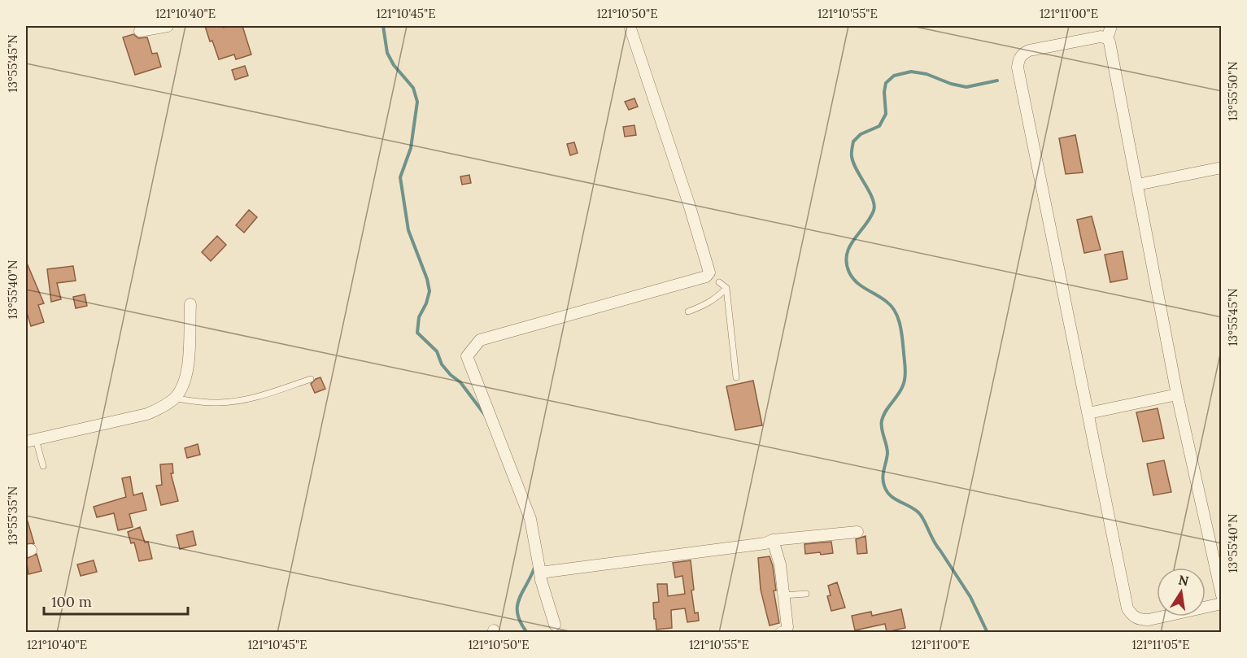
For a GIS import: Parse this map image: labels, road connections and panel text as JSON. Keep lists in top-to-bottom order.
{
  "scale_bar": "100 m",
  "north": "top",
  "coordinates": [
    "121°10'40\"E",
    "121°10'45\"E",
    "121°10'50\"E",
    "121°10'55\"E",
    "121°11'00\"E",
    "13°55'45\"N",
    "13°55'50\"N",
    "13°55'40\"N",
    "13°55'35\"N",
    "121°11'05\"E"
  ]
}
